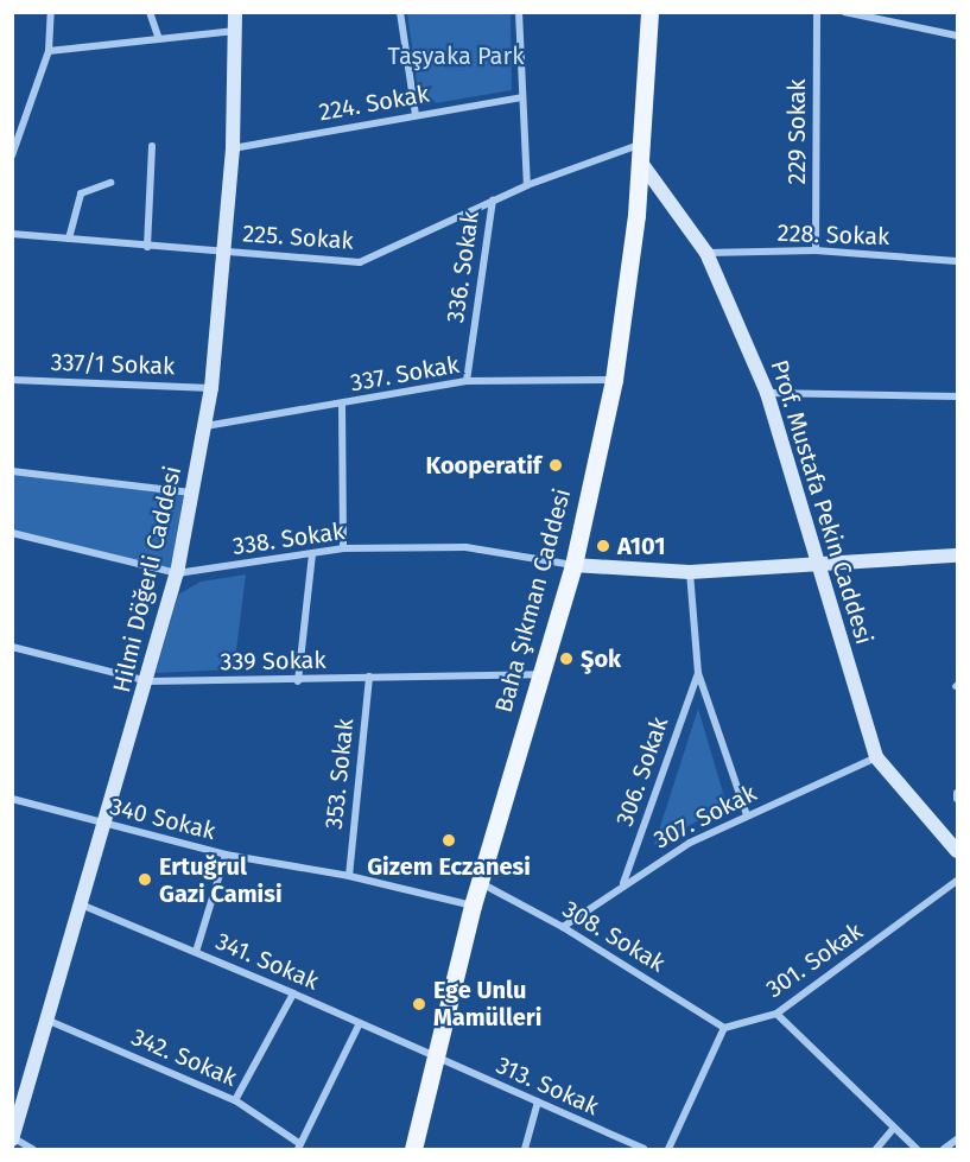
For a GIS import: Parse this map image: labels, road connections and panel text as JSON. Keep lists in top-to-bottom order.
{
  "streets": {
    "main road": ["Baha Şıkman Caddesi"],
    "street": [
      "224. Sokak",
      "229 Sokak",
      "228. Sokak",
      "225. Sokak",
      "336. Sokak",
      "337/1 Sokak",
      "337. Sokak",
      "Prof. Mustafa Pekin Caddesi",
      "338. Sokak",
      "Hilmi Döğerli Caddesi",
      "339 Sokak",
      "306. Sokak",
      "353. Sokak",
      "307. Sokak",
      "340 Sokak",
      "308. Sokak",
      "301. Sokak",
      "341. Sokak",
      "342. Sokak",
      "313. Sokak"
    ]
  },
  "crossings": [
    ["224. Sokak", "Hilmi Döğerli Caddesi"],
    ["229 Sokak", "228. Sokak"],
    ["228. Sokak", "Prof. Mustafa Pekin Caddesi"],
    ["225. Sokak", "336. Sokak"],
    ["225. Sokak", "Prof. Mustafa Pekin Caddesi"],
    ["225. Sokak", "Hilmi Döğerli Caddesi"],
    ["225. Sokak", "Baha Şıkman Caddesi"],
    ["336. Sokak", "337. Sokak"],
    ["337/1 Sokak", "Hilmi Döğerli Caddesi"],
    ["337. Sokak", "Hilmi Döğerli Caddesi"],
    ["337. Sokak", "Baha Şıkman Caddesi"],
    ["Prof. Mustafa Pekin Caddesi", "Baha Şıkman Caddesi"],
    ["Prof. Mustafa Pekin Caddesi", "307. Sokak"],
    ["338. Sokak", "Hilmi Döğerli Caddesi"],
    ["338. Sokak", "Baha Şıkman Caddesi"],
    ["Hilmi Döğerli Caddesi", "339 Sokak"],
    ["Hilmi Döğerli Caddesi", "340 Sokak"],
    ["Hilmi Döğerli Caddesi", "341. Sokak"],
    ["Hilmi Döğerli Caddesi", "342. Sokak"],
    ["Baha Şıkman Caddesi", "339 Sokak"],
    ["Baha Şıkman Caddesi", "340 Sokak"],
    ["Baha Şıkman Caddesi", "308. Sokak"],
    ["Baha Şıkman Caddesi", "341. Sokak"],
    ["Baha Şıkman Caddesi", "313. Sokak"],
    ["339 Sokak", "353. Sokak"],
    ["306. Sokak", "307. Sokak"],
    ["353. Sokak", "340 Sokak"],
    ["307. Sokak", "308. Sokak"],
    ["308. Sokak", "301. Sokak"],
    ["341. Sokak", "313. Sokak"]
  ],
  "parks": ["Taşyaka Park"],
  "places": [
    "Kooperatif",
    "A101",
    "Şok",
    "Gizem Eczanesi",
    "Ertuğrul Gazi Camisi",
    "Ege Unlu Mamülleri"
  ]
}
